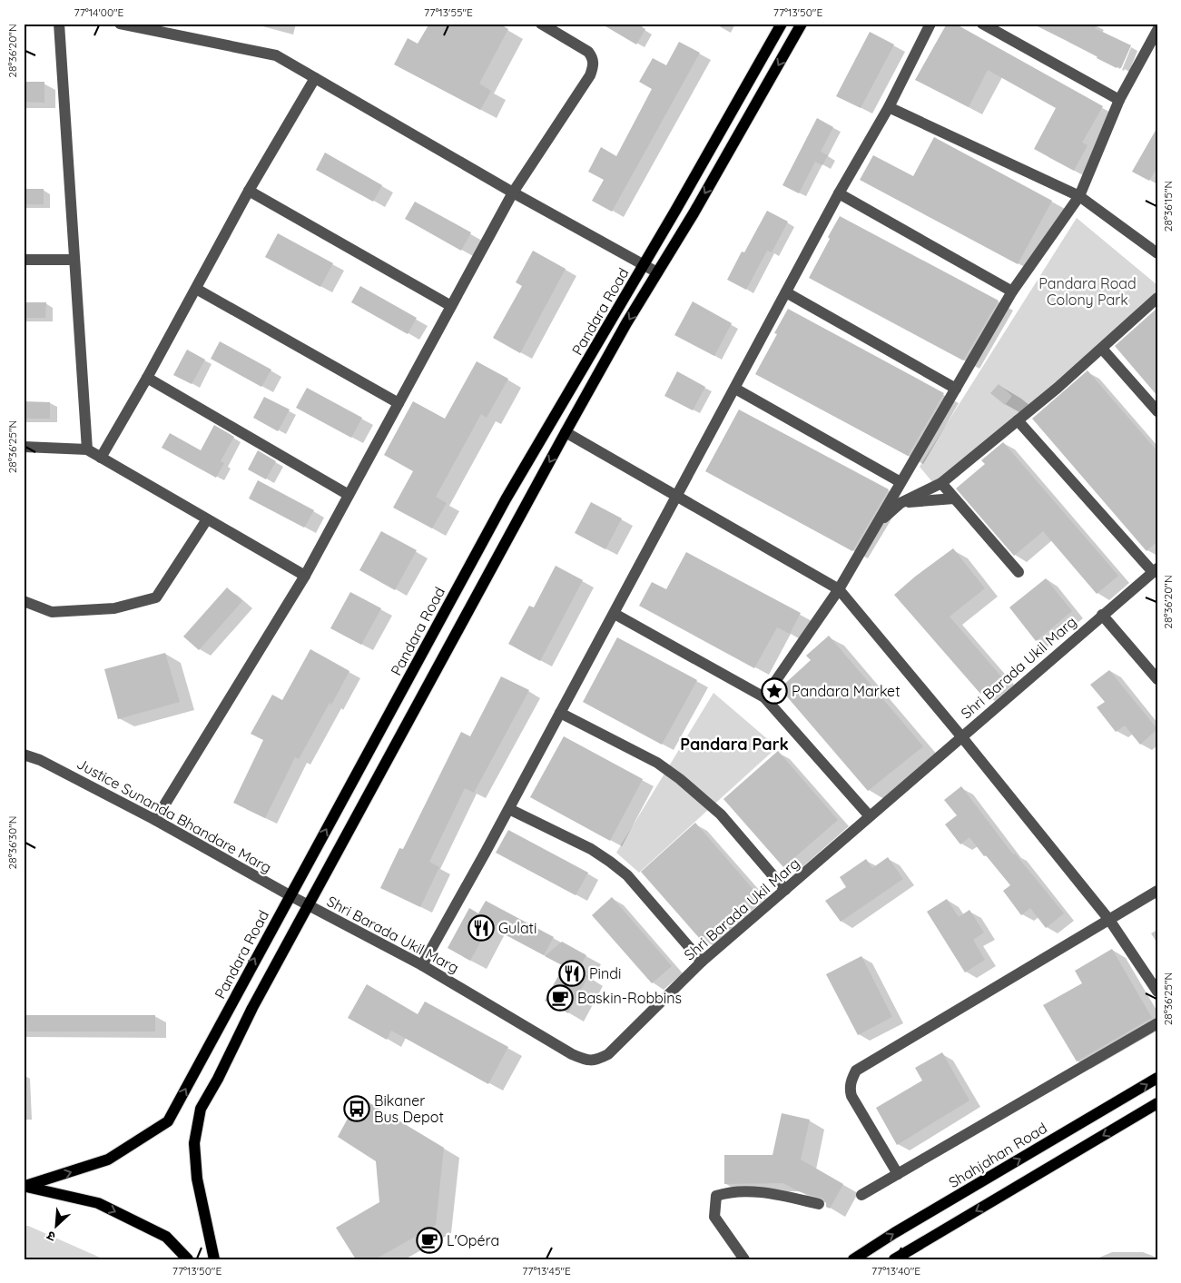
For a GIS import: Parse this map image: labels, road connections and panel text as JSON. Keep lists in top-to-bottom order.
{
  "streets": {
    "main road": ["Pandara Road", "Shahjahan Road"],
    "street": ["Shri Barada Ukil Marg", "Justice Sunanda Bhandare Marg"]
  },
  "crossings": [
    ["Pandara Road", "Shri Barada Ukil Marg"],
    ["Pandara Road", "Justice Sunanda Bhandare Marg"],
    ["Shri Barada Ukil Marg", "Justice Sunanda Bhandare Marg"]
  ],
  "districts": ["Pandara Park"],
  "parks": ["Pandara Road Colony Park"],
  "places": {
    "place": ["Pandara Market"],
    "restaurant": ["Gulati", "Pindi"],
    "cafe": ["Baskin-Robbins", "L'Opéra"],
    "bus stop": ["Bikaner Bus Depot"]
  },
  "north": "bottom left",
  "coordinates": [
    "77°14'00\"E",
    "77°13'55\"E",
    "77°13'50\"E",
    "28°36'20\"N",
    "28°36'15\"N",
    "28°36'25\"N",
    "28°36'30\"N",
    "77°13'45\"E",
    "77°13'40\"E"
  ]
}
